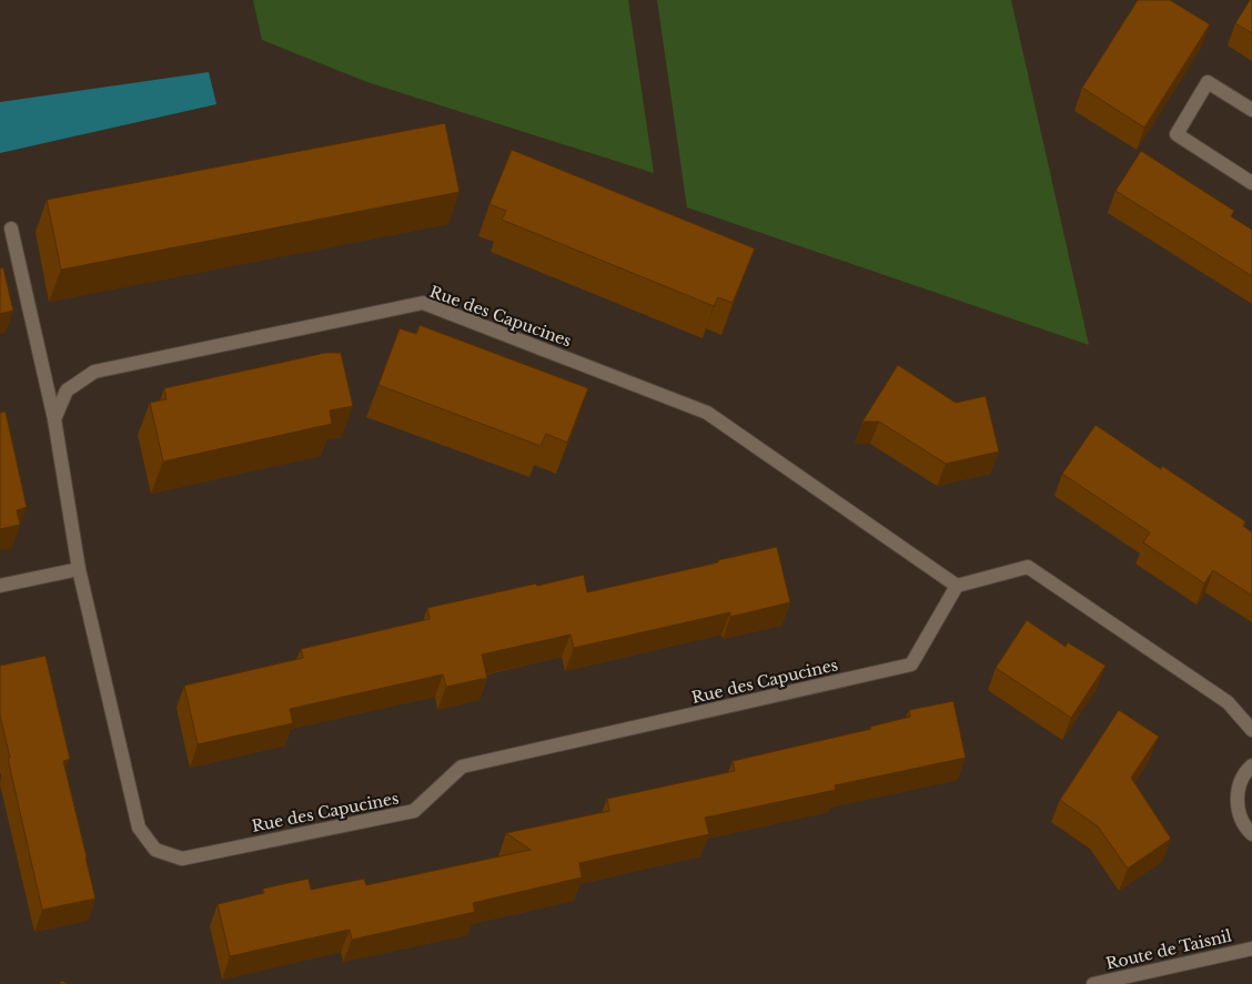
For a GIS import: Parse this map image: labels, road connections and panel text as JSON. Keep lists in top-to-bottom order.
{
  "streets": {
    "street": ["Rue des Capucines", "Route de Taisnil"]
  }
}
